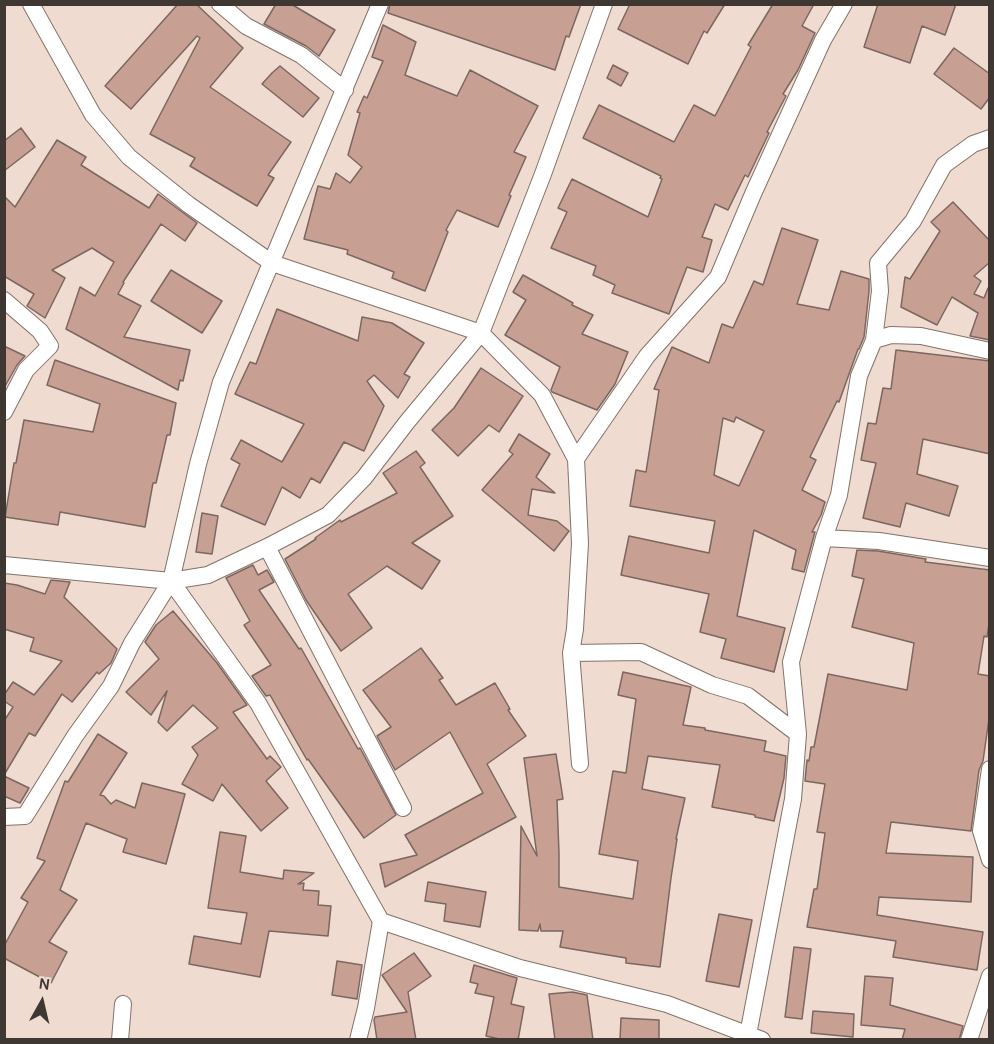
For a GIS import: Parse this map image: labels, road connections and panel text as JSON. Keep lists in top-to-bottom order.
{
  "north": "top"
}
